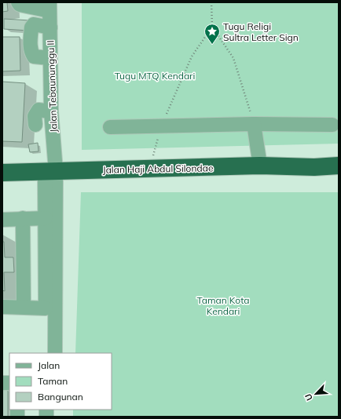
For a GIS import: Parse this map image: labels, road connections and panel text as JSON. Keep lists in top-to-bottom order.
{
  "streets": {
    "highway": ["Jalan Haji Abdul Silondae"],
    "street": ["Jalan Tebaununggu II"]
  },
  "crossings": [
    ["Jalan Tebaununggu II", "Jalan Haji Abdul Silondae"]
  ],
  "parks": ["Tugu MTQ Kendari", "Taman Kota Kendari"],
  "places": {
    "place": ["Tugu Religi Sultra Letter Sign"]
  },
  "legend": ["Jalan", "Taman", "Bangunan"],
  "north": "bottom left"
}
